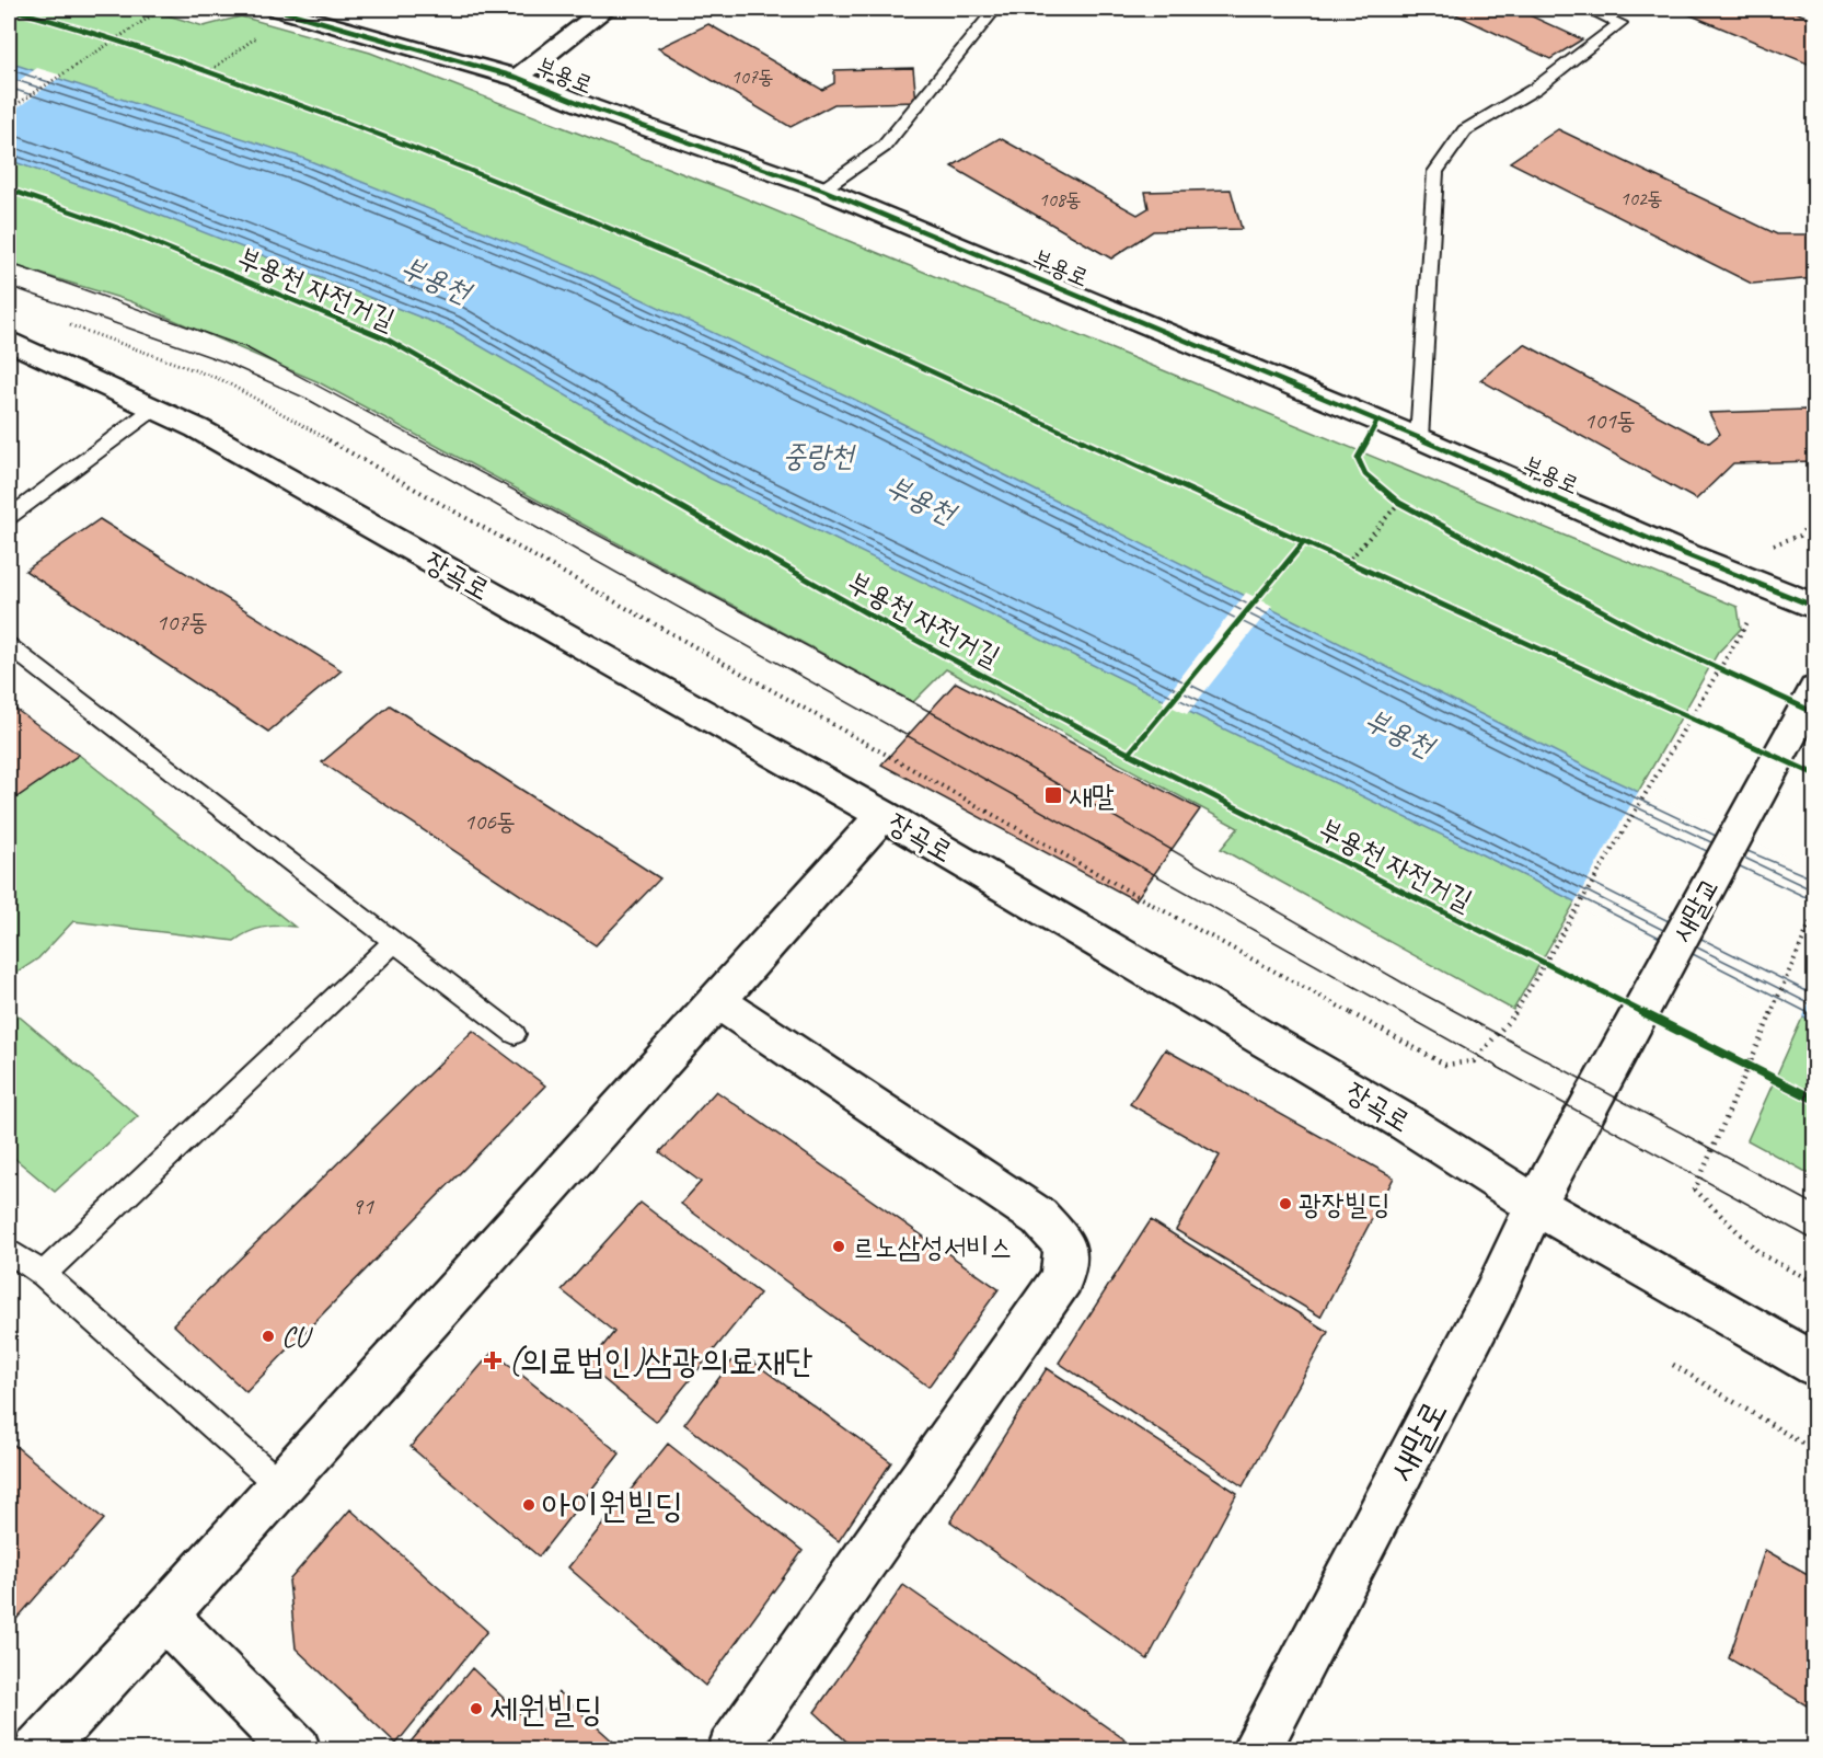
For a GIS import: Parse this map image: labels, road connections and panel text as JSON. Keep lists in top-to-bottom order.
{
  "streets": {
    "street": [
      "부용로",
      "장곡로",
      "새말교",
      "새말로"
    ],
    "cycle path": ["부용천 자전거길"]
  },
  "crossings": [
    ["장곡로", "새말로"],
    ["새말교", "새말로"]
  ],
  "water": ["부용천", "중랑천"],
  "places": {
    "transit": ["새말"],
    "other": [
      "광장빌딩",
      "르노삼성서비스",
      "CU",
      "아이원빌딩",
      "세원빌딩"
    ],
    "health": ["(의료법인)삼광의료재단"]
  },
  "house_numbers": [
    "107동",
    "102동",
    "108동",
    "101동",
    "107동",
    "106동",
    "91"
  ]
}
